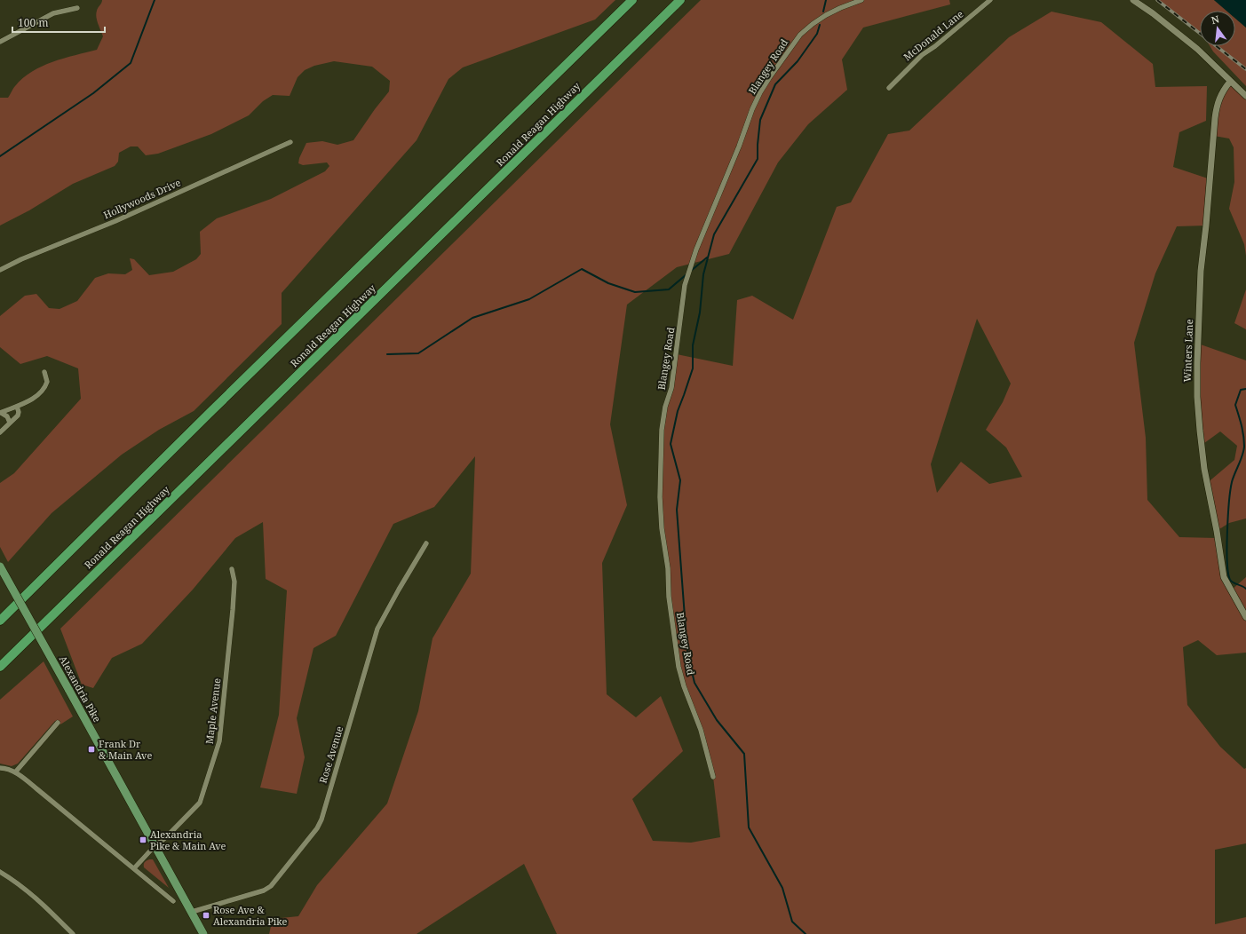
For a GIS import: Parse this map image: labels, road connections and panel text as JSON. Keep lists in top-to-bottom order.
{
  "streets": {
    "highway": ["Ronald Reagan Highway"],
    "main road": ["Alexandria Pike"],
    "street": [
      "McDonald Lane",
      "Blangey Road",
      "Hollywoods Drive",
      "Winters Lane",
      "Maple Avenue",
      "Rose Avenue"
    ]
  },
  "crossings": [
    ["Alexandria Pike", "Maple Avenue"],
    ["Alexandria Pike", "Rose Avenue"]
  ],
  "places": {
    "transit": ["Frank Dr & Main Ave", "Alexandria Pike & Main Ave", "Rose Ave & Alexandria Pike"]
  },
  "scale_bar": "100 m",
  "north": "top"
}
